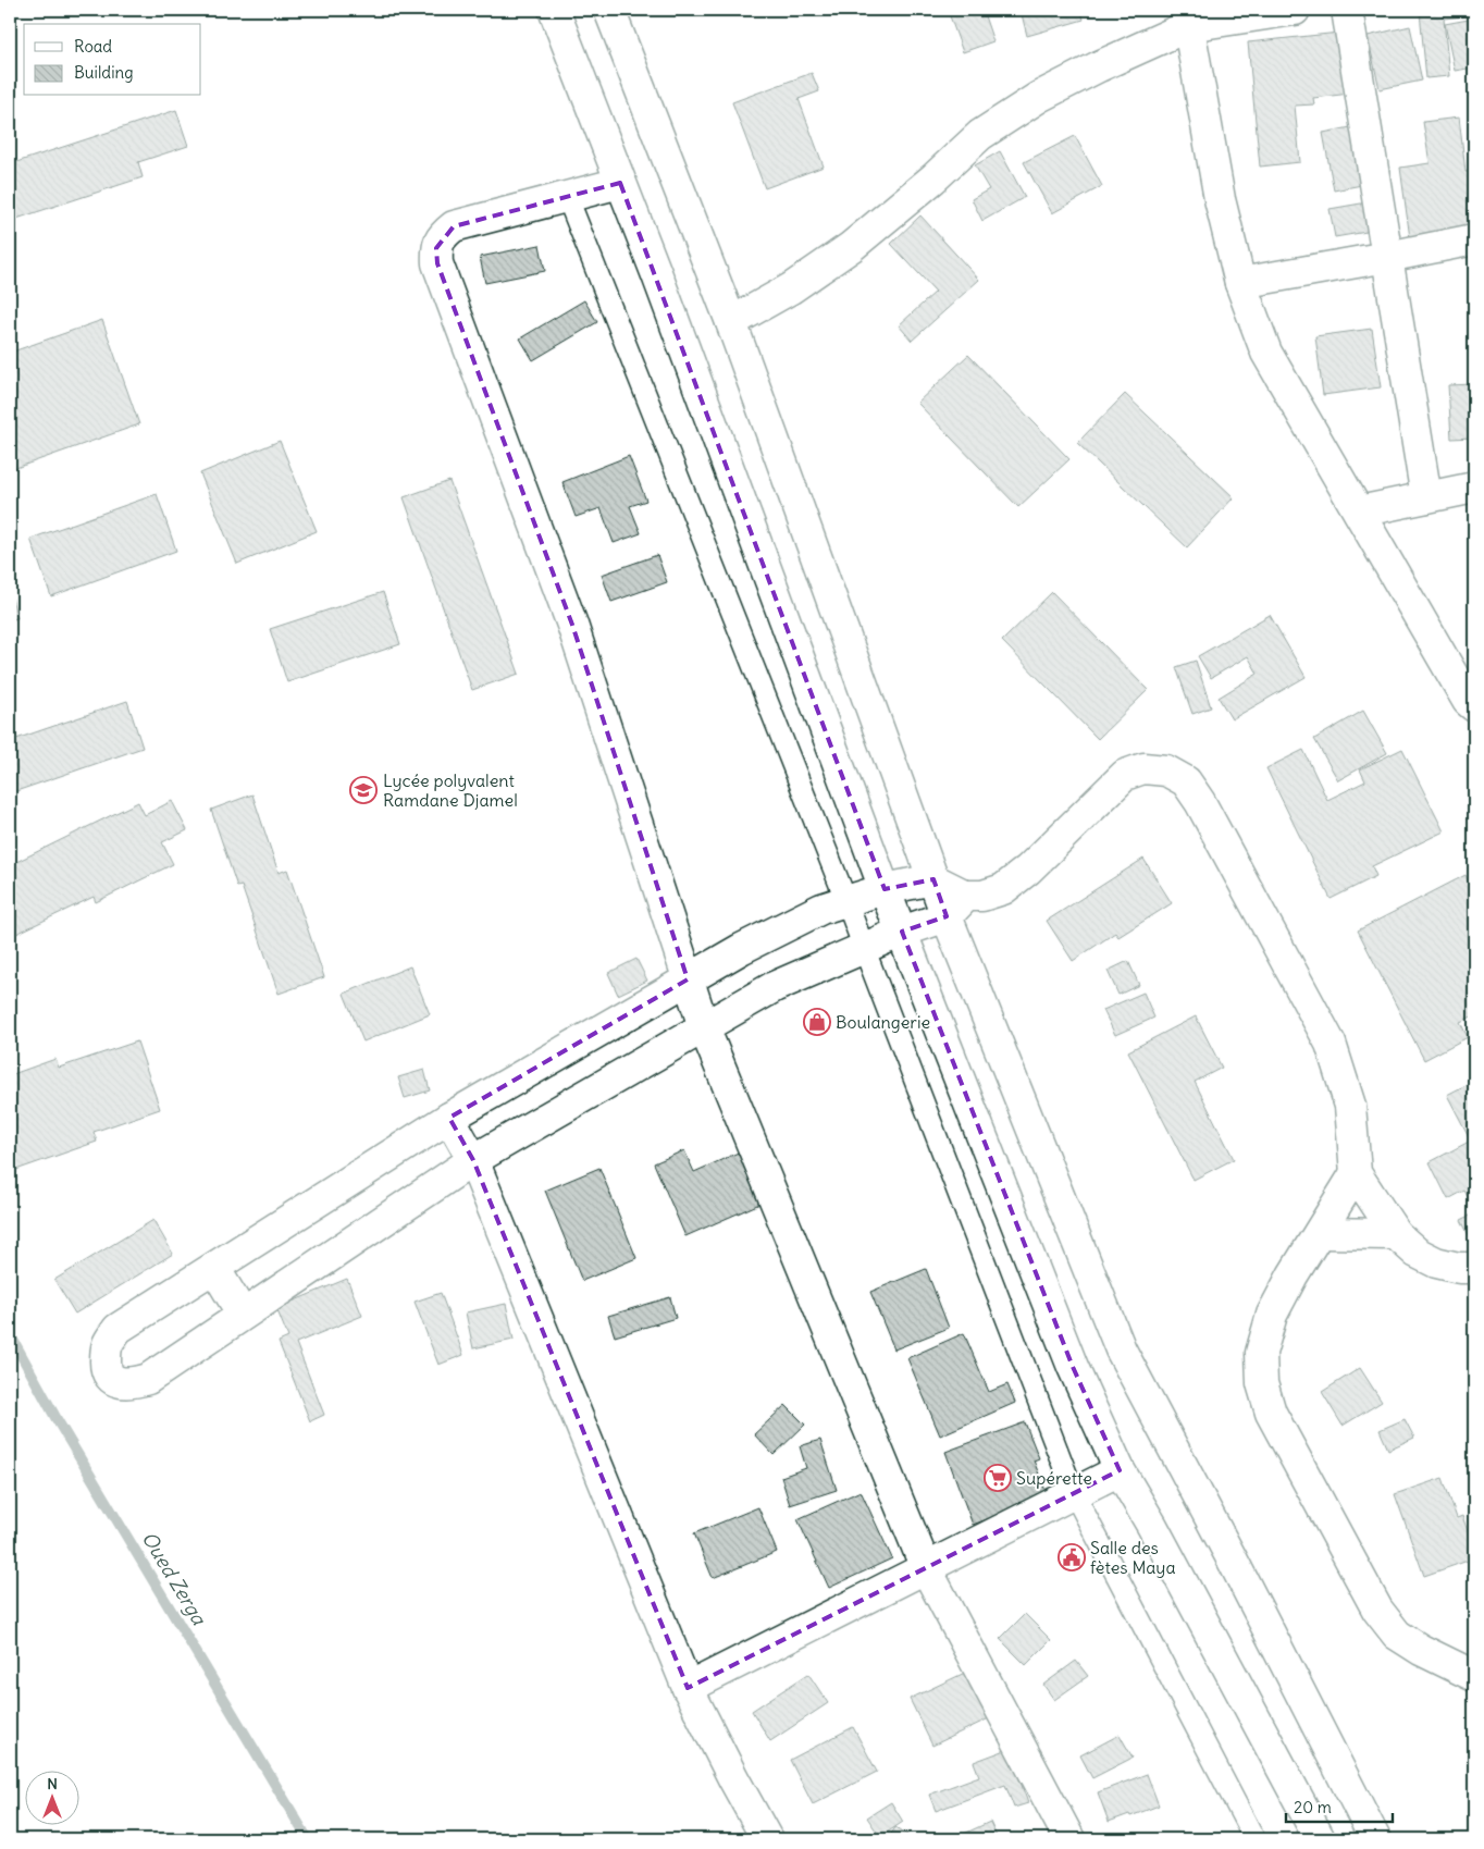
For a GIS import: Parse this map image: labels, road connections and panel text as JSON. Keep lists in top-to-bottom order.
{
  "water": ["Oued Zerga"],
  "places": {
    "school or university": ["Lycée polyvalent Ramdane Djamel"],
    "shop": ["Boulangerie"],
    "supermarket": ["Supérette"],
    "public building": ["Salle des fètes Maya"]
  },
  "legend": ["Road", "Building"],
  "scale_bar": "20 m",
  "north": "top"
}
